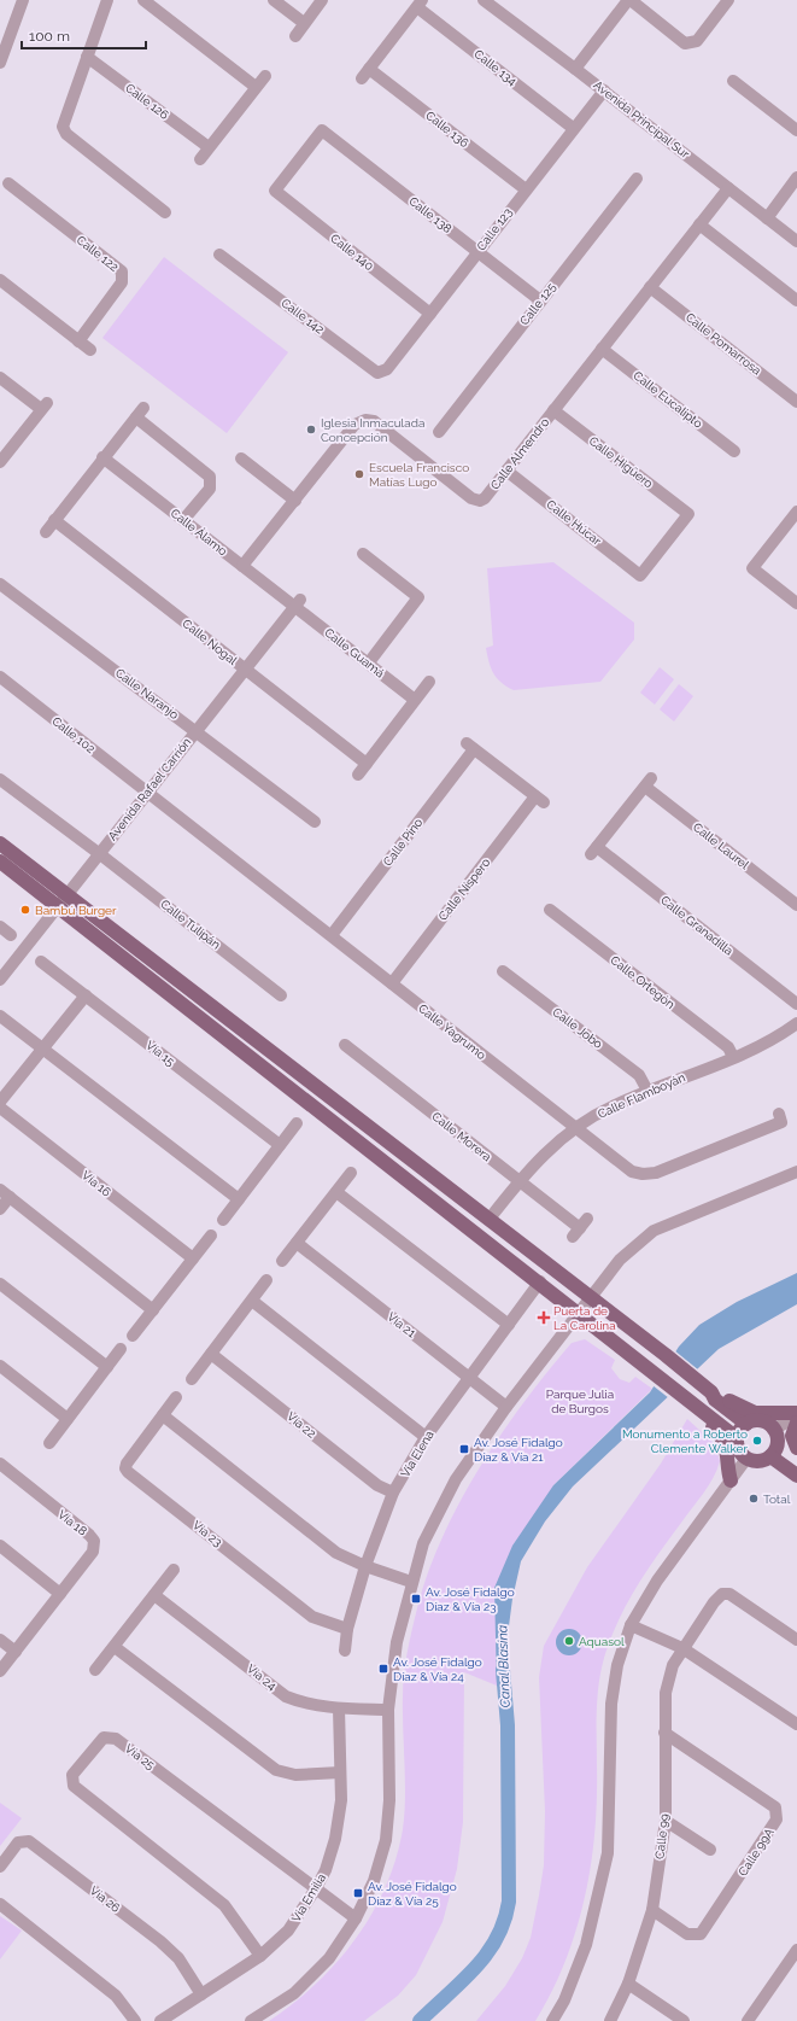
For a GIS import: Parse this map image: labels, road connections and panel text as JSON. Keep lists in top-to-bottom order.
{
  "streets": {
    "street": [
      "Calle 134",
      "Calle 126",
      "Avenida Principal Sur",
      "Calle 136",
      "Calle 138",
      "Calle 123",
      "Calle 140",
      "Calle 122",
      "Calle 125",
      "Calle 142",
      "Calle Pomarrosa",
      "Calle Eucalipto",
      "Calle Almendro",
      "Calle Higüero",
      "Calle Húcar",
      "Calle Álamo",
      "Calle Nogal",
      "Calle Guamá",
      "Calle Naranjo",
      "Calle 102",
      "Avenida Rafael Carrión",
      "Calle Pino",
      "Calle Laurel",
      "Calle Níspero",
      "Calle Tulipán",
      "Calle Granadilla",
      "Calle Ortegón",
      "Calle Jobo",
      "Calle Yagrumo",
      "Vía 15",
      "Calle Flamboyán",
      "Calle Morera",
      "Vía 16",
      "Vía 21",
      "Vía 22",
      "Vía Elena",
      "Vía 18",
      "Vía 23",
      "Vía 24",
      "Vía 25",
      "Calle 99",
      "Calle 99A",
      "Vía Emilia",
      "Vía 26"
    ]
  },
  "crossings": [
    ["Calle 134", "Calle 136"],
    ["Calle 134", "Calle 123"],
    ["Avenida Principal Sur", "Calle 123"],
    ["Avenida Principal Sur", "Calle Almendro"],
    ["Calle 136", "Calle 123"],
    ["Calle 138", "Calle 123"],
    ["Calle 138", "Calle 140"],
    ["Calle 138", "Calle 125"],
    ["Calle 123", "Calle 140"],
    ["Calle 123", "Calle 142"],
    ["Calle Pomarrosa", "Calle Almendro"],
    ["Calle Eucalipto", "Calle Almendro"],
    ["Calle Almendro", "Calle Higüero"],
    ["Calle Almendro", "Calle Húcar"],
    ["Calle Almendro", "Calle Álamo"],
    ["Calle Higüero", "Calle Húcar"],
    ["Calle Álamo", "Calle Guamá"],
    ["Calle Álamo", "Avenida Rafael Carrión"],
    ["Calle Nogal", "Avenida Rafael Carrión"],
    ["Calle Guamá", "Avenida Rafael Carrión"],
    ["Calle Naranjo", "Avenida Rafael Carrión"],
    ["Calle 102", "Avenida Rafael Carrión"],
    ["Calle 102", "Calle Yagrumo"],
    ["Avenida Rafael Carrión", "Calle Tulipán"],
    ["Avenida Rafael Carrión", "Calle Yagrumo"],
    ["Calle Pino", "Calle Níspero"],
    ["Calle Pino", "Calle Yagrumo"],
    ["Calle Laurel", "Calle Granadilla"],
    ["Calle Níspero", "Calle Yagrumo"],
    ["Calle Ortegón", "Calle Flamboyán"],
    ["Calle Jobo", "Calle Flamboyán"],
    ["Calle Yagrumo", "Calle Flamboyán"],
    ["Calle Flamboyán", "Calle Morera"],
    ["Vía 21", "Vía Elena"],
    ["Vía 22", "Vía Elena"],
    ["Vía Elena", "Vía 23"],
    ["Vía 24", "Vía Emilia"],
    ["Vía 25", "Vía Emilia"],
    ["Calle 99", "Calle 99A"],
    ["Vía Emilia", "Vía 26"]
  ],
  "water": ["Canal Blasina"],
  "parks": ["Parque Julia de Burgos"],
  "places": {
    "other": [
      "Iglesia Inmaculada Concepción",
      "Escuela Francisco Matías Lugo",
      "Bambú Burger",
      "Monumento a Roberto Clemente Walker",
      "Total",
      "Aquasol"
    ],
    "health": ["Puerta de La Carolina"],
    "transit": [
      "Av. José Fidalgo Díaz & Vía 21",
      "Av. José Fidalgo Díaz & Vía 23",
      "Av. José Fidalgo Díaz & Vía 24",
      "Av. José Fidalgo Díaz & Vía 25"
    ]
  },
  "scale_bar": "100 m"
}
